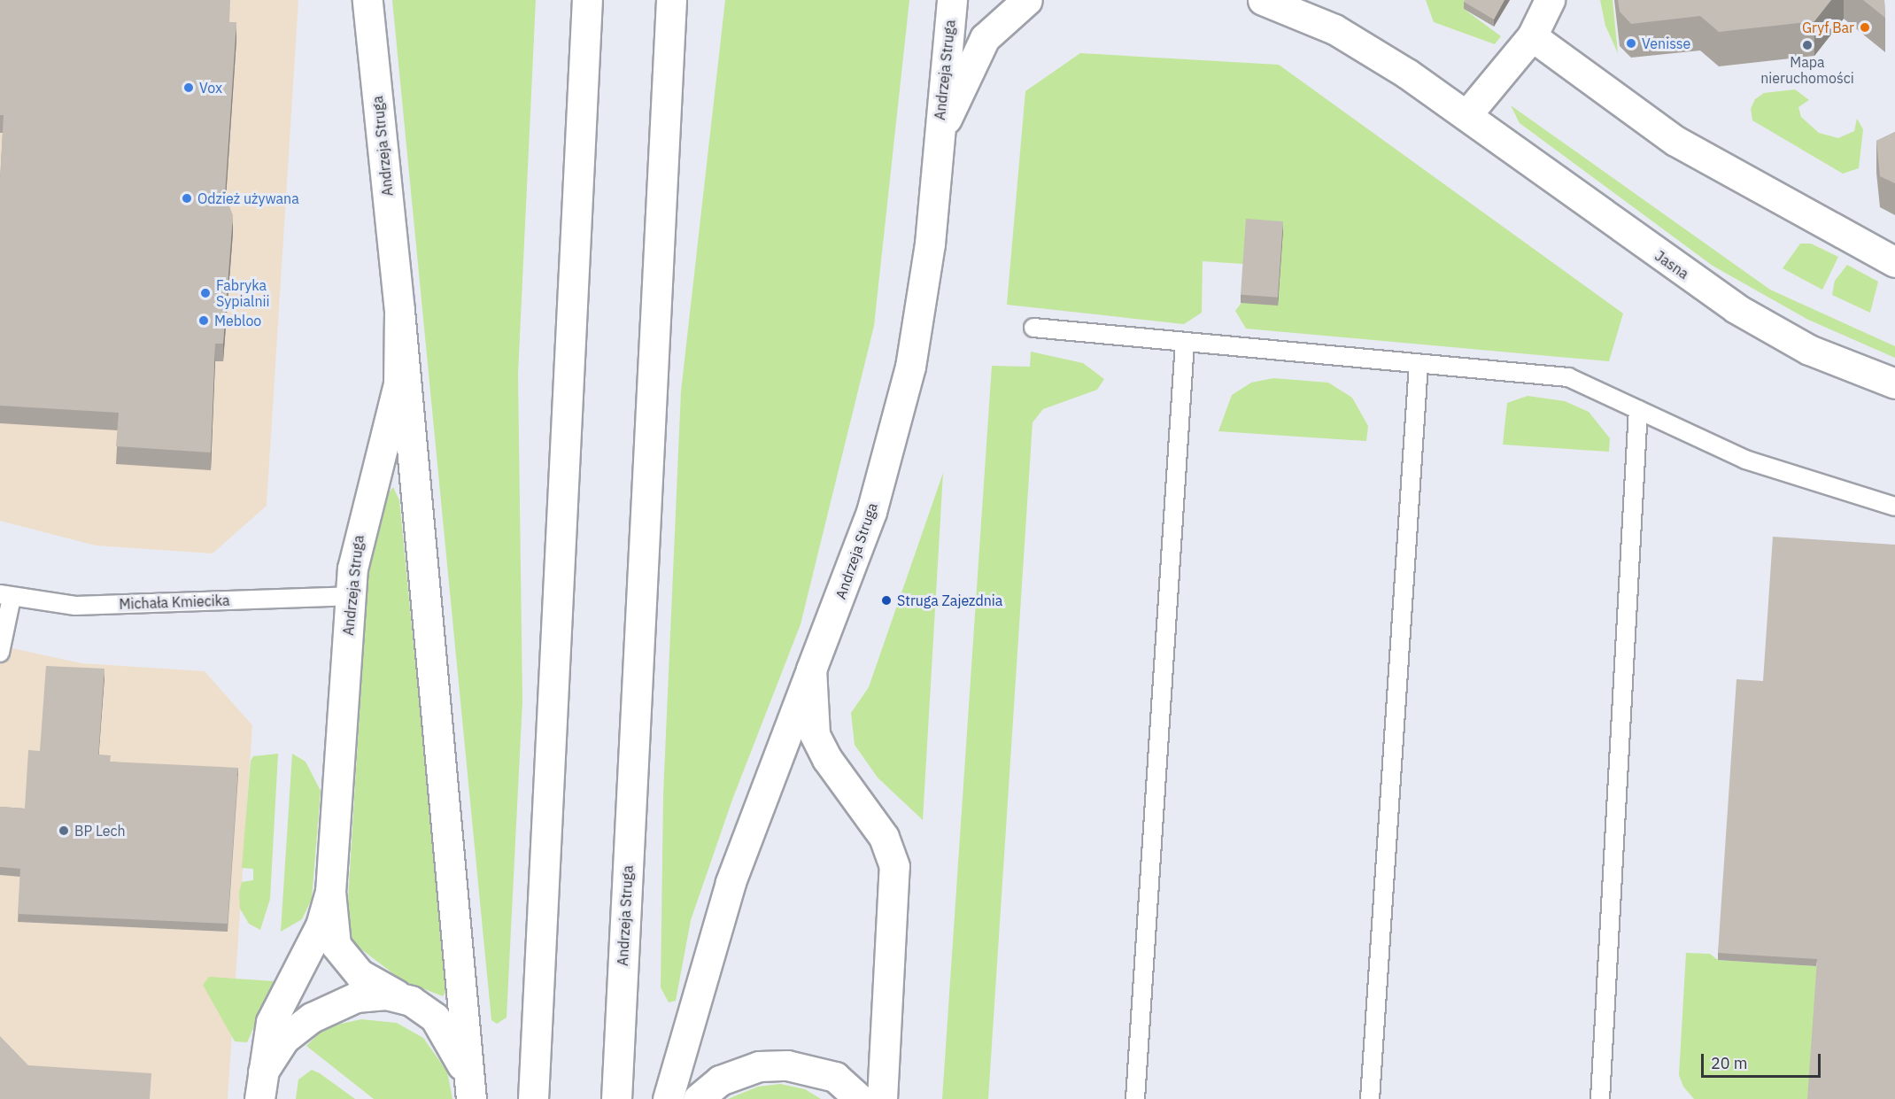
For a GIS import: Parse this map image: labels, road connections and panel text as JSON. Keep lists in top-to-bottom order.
{
  "streets": {
    "main road": ["Andrzeja Struga", "Jasna"],
    "lane": ["Michała Kmiecika"]
  },
  "crossings": [
    ["Andrzeja Struga", "Michała Kmiecika"]
  ],
  "places": [
    "Gryf Bar",
    "Venisse",
    "Mapa nieruchomości",
    "Vox",
    "Odzież używana",
    "Fabryka Sypialnii",
    "Mebloo",
    "Struga Zajezdnia",
    "BP Lech"
  ],
  "scale_bar": "20 m"
}
